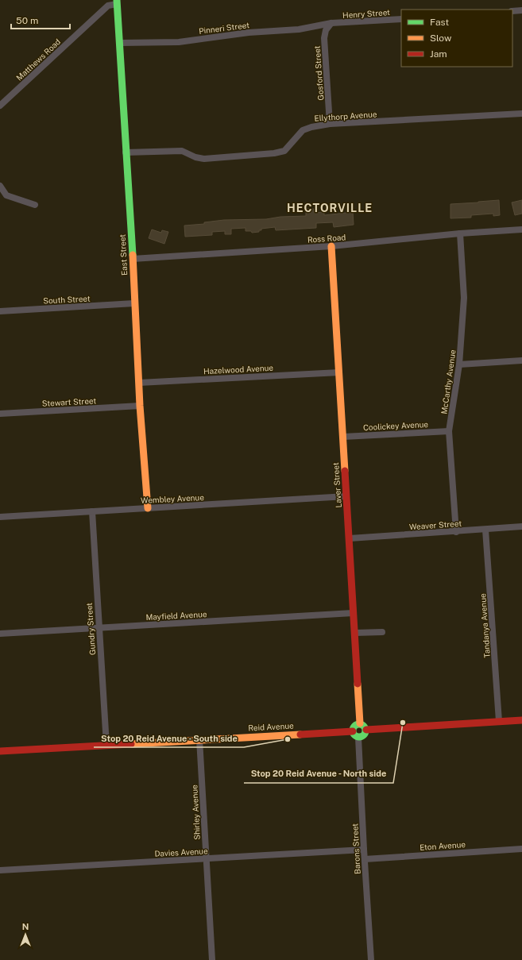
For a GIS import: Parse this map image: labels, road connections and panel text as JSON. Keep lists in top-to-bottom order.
{
  "streets": {
    "street": [
      "Henry Street",
      "Pinneri Street",
      "Matthews Road",
      "Gosford Street",
      "Ellythorp Avenue",
      "Ross Road",
      "East Street",
      "South Street",
      "Hazelwood Avenue",
      "McCarthy Avenue",
      "Stewart Street",
      "Coolickey Avenue",
      "Laver Street",
      "Wembley Avenue",
      "Weaver Street",
      "Mayfield Avenue",
      "Tandanya Avenue",
      "Gundry Street",
      "Reid Avenue",
      "Shirley Avenue",
      "Eton Avenue",
      "Barons Street",
      "Davies Avenue"
    ]
  },
  "crossings": [
    ["Henry Street", "Pinneri Street"],
    ["Henry Street", "Gosford Street"],
    ["Pinneri Street", "Gosford Street"],
    ["Pinneri Street", "East Street"],
    ["Matthews Road", "East Street"],
    ["Gosford Street", "Ellythorp Avenue"],
    ["Ellythorp Avenue", "East Street"],
    ["Ross Road", "East Street"],
    ["Ross Road", "McCarthy Avenue"],
    ["Ross Road", "Laver Street"],
    ["East Street", "South Street"],
    ["East Street", "Hazelwood Avenue"],
    ["East Street", "Stewart Street"],
    ["East Street", "Wembley Avenue"],
    ["Hazelwood Avenue", "Laver Street"],
    ["McCarthy Avenue", "Coolickey Avenue"],
    ["McCarthy Avenue", "Weaver Street"],
    ["Coolickey Avenue", "Laver Street"],
    ["Laver Street", "Wembley Avenue"],
    ["Laver Street", "Weaver Street"],
    ["Laver Street", "Mayfield Avenue"],
    ["Laver Street", "Reid Avenue"],
    ["Laver Street", "Barons Street"],
    ["Wembley Avenue", "Gundry Street"],
    ["Weaver Street", "Tandanya Avenue"],
    ["Mayfield Avenue", "Gundry Street"],
    ["Gundry Street", "Reid Avenue"],
    ["Reid Avenue", "Shirley Avenue"],
    ["Reid Avenue", "Barons Street"],
    ["Shirley Avenue", "Davies Avenue"],
    ["Eton Avenue", "Barons Street"],
    ["Barons Street", "Davies Avenue"]
  ],
  "districts": ["HECTORVILLE"],
  "places": ["Stop 20 Reid Avenue - North side", "Stop 20 Reid Avenue - South side"],
  "legend": ["Fast", "Slow", "Jam"],
  "scale_bar": "50 m",
  "north": "top"
}
